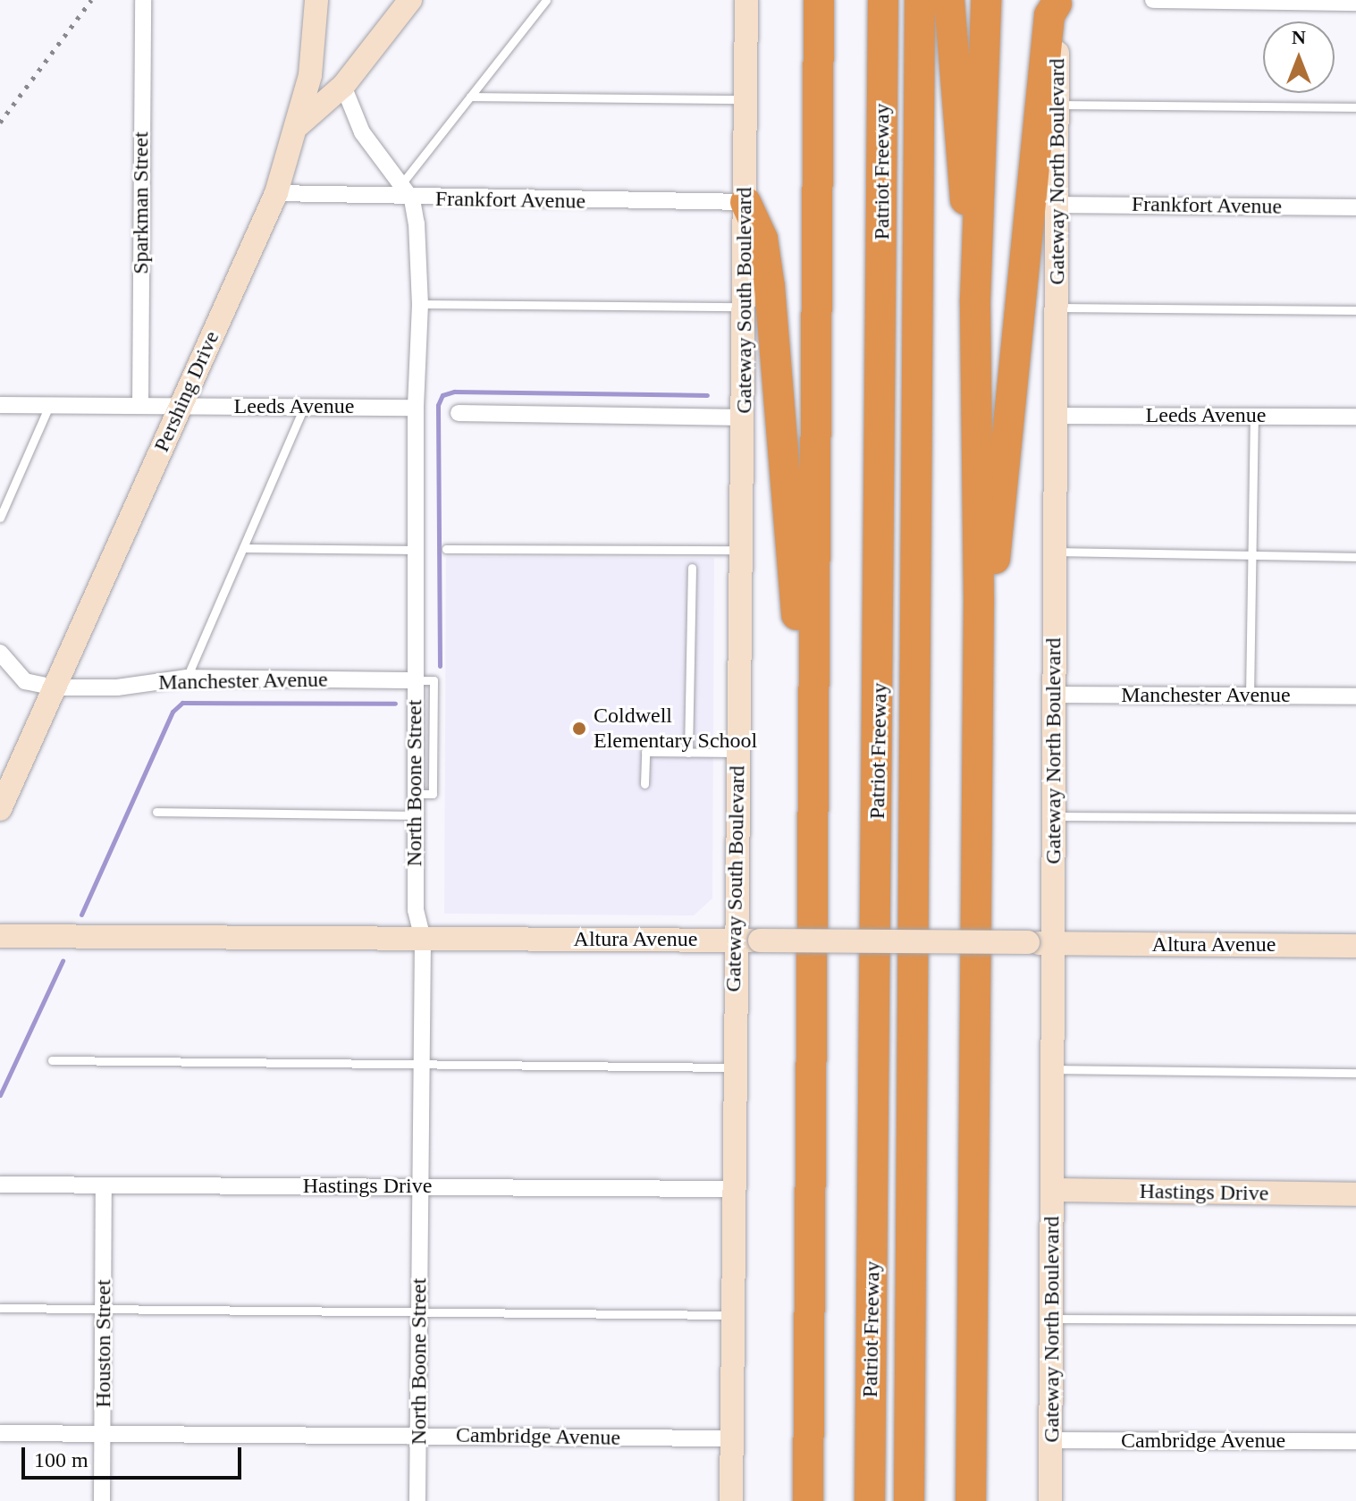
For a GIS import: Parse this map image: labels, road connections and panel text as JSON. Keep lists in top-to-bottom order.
{
  "streets": {
    "highway": ["Patriot Freeway"],
    "main road": [
      "Gateway North Boulevard",
      "Gateway South Boulevard",
      "Pershing Drive",
      "Altura Avenue",
      "Hastings Drive"
    ],
    "street": [
      "Frankfort Avenue",
      "Sparkman Street",
      "Leeds Avenue",
      "Manchester Avenue",
      "North Boone Street",
      "Houston Street",
      "Cambridge Avenue"
    ]
  },
  "crossings": [
    ["Gateway North Boulevard", "Frankfort Avenue"],
    ["Gateway North Boulevard", "Leeds Avenue"],
    ["Gateway North Boulevard", "Manchester Avenue"],
    ["Gateway North Boulevard", "Altura Avenue"],
    ["Gateway North Boulevard", "Hastings Drive"],
    ["Gateway North Boulevard", "Cambridge Avenue"],
    ["Frankfort Avenue", "Gateway South Boulevard"],
    ["Frankfort Avenue", "Pershing Drive"],
    ["Frankfort Avenue", "North Boone Street"],
    ["Sparkman Street", "Leeds Avenue"],
    ["Gateway South Boulevard", "Altura Avenue"],
    ["Gateway South Boulevard", "Hastings Drive"],
    ["Gateway South Boulevard", "Cambridge Avenue"],
    ["Pershing Drive", "Leeds Avenue"],
    ["Pershing Drive", "Manchester Avenue"],
    ["Leeds Avenue", "North Boone Street"],
    ["Manchester Avenue", "North Boone Street"],
    ["North Boone Street", "Altura Avenue"],
    ["North Boone Street", "Hastings Drive"],
    ["North Boone Street", "Cambridge Avenue"],
    ["Hastings Drive", "Houston Street"],
    ["Houston Street", "Cambridge Avenue"]
  ],
  "places": ["Coldwell Elementary School"],
  "scale_bar": "100 m",
  "north": "top"
}
